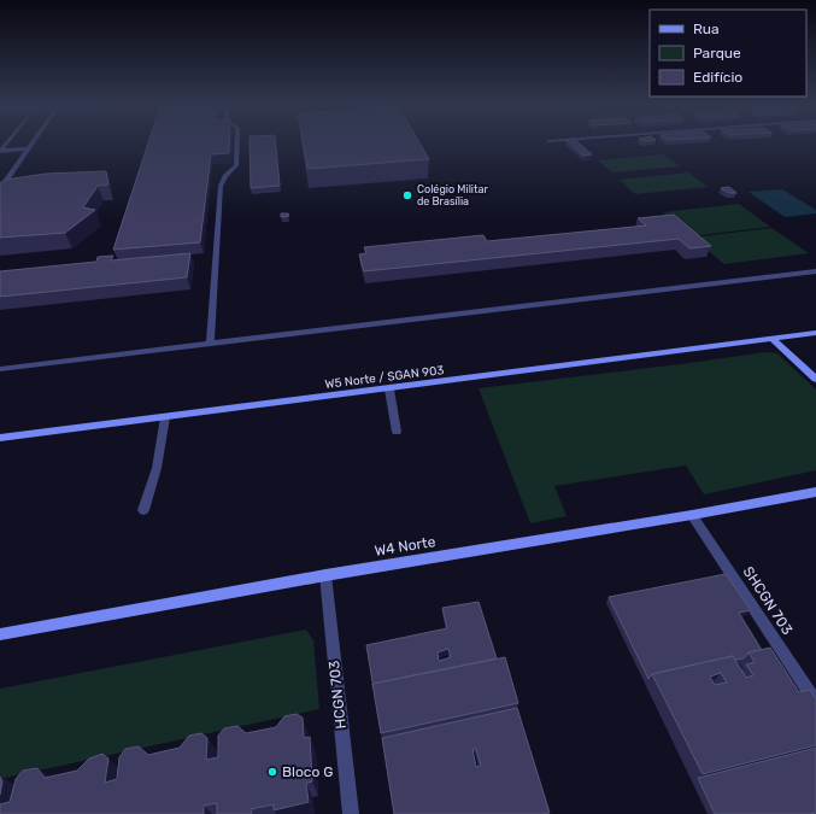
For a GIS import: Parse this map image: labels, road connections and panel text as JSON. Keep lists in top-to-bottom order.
{
  "streets": {
    "main road": ["W5 Norte / SGAN 903", "W4 Norte"],
    "street": ["SHCGN 703", "HCGN 703"]
  },
  "crossings": [
    ["W4 Norte", "SHCGN 703"],
    ["W4 Norte", "HCGN 703"]
  ],
  "places": ["Colégio Militar de Brasília", "Bloco G"],
  "legend": ["Rua", "Parque", "Edifício"]
}
